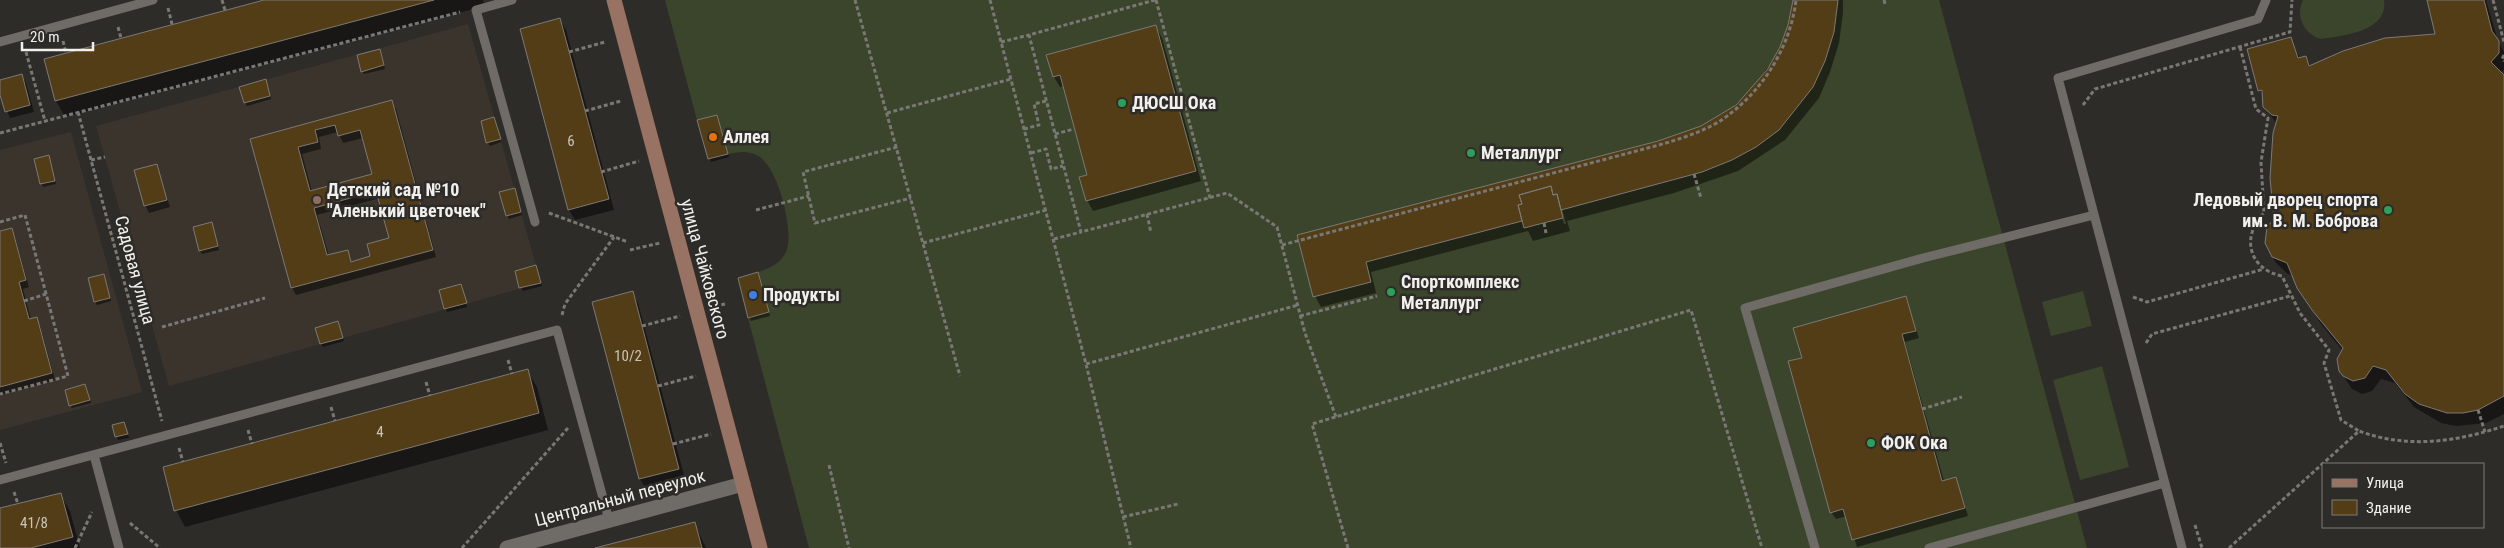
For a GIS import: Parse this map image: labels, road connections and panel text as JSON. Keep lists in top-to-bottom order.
{
  "streets": {
    "main road": ["улица Чайковского"],
    "street": ["Центральный переулок"],
    "path": ["Садовая улица"]
  },
  "crossings": [
    ["улица Чайковского", "Центральный переулок"]
  ],
  "places": [
    "ДЮСШ Ока",
    "Аллея",
    "Металлург",
    "Детский сад №10 \"Аленький цветочек\"",
    "Ледовый дворец спорта им. В. М. Боброва",
    "Спорткомплекс Металлург",
    "Продукты",
    "ФОК Ока"
  ],
  "house_numbers": [
    "6",
    "10/2",
    "4",
    "41/8"
  ],
  "legend": ["Улица", "Здание"],
  "scale_bar": "20 m"
}
